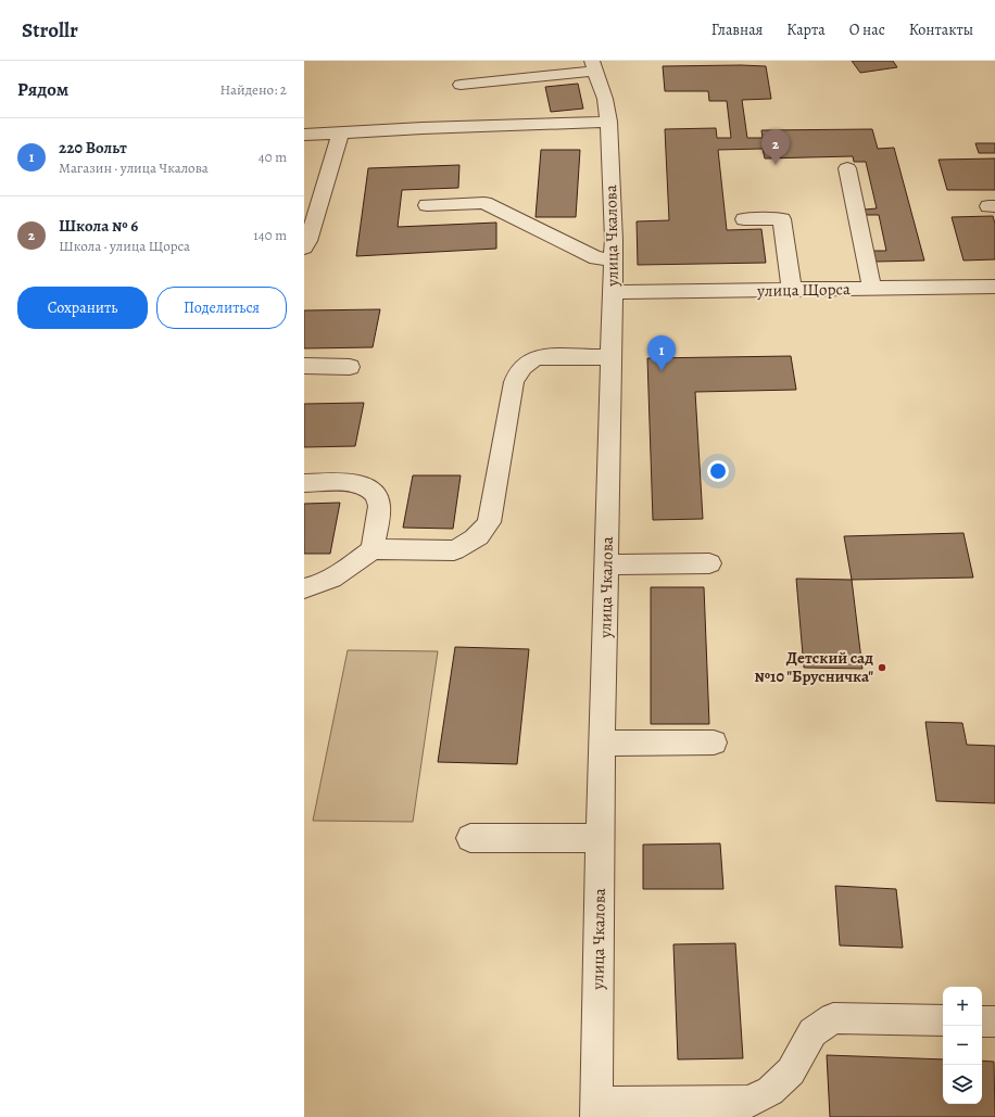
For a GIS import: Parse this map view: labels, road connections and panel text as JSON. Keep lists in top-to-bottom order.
{
  "streets": {
    "street": ["улица Чкалова", "улица Щорса"]
  },
  "crossings": [
    ["улица Чкалова", "улица Щорса"]
  ],
  "places": ["Детский сад №10 \"Брусничка\""],
  "page": {
    "header": "Strollr",
    "nav": [
      "Главная",
      "Карта",
      "О нас",
      "Контакты"
    ],
    "heading": ["Рядом", "Найдено: 2"],
    "list": [
      {
        "mark": "1",
        "name": "220 Вольт",
        "note": "Магазин · улица Чкалова",
        "value": "40 m"
      },
      {
        "mark": "2",
        "name": "Школа № 6",
        "note": "Школа · улица Щорса",
        "value": "140 m"
      }
    ],
    "pins": ["2", "1"],
    "buttons": ["Сохранить", "Поделиться"],
    "map_buttons": ["+", "−"]
  }
}
